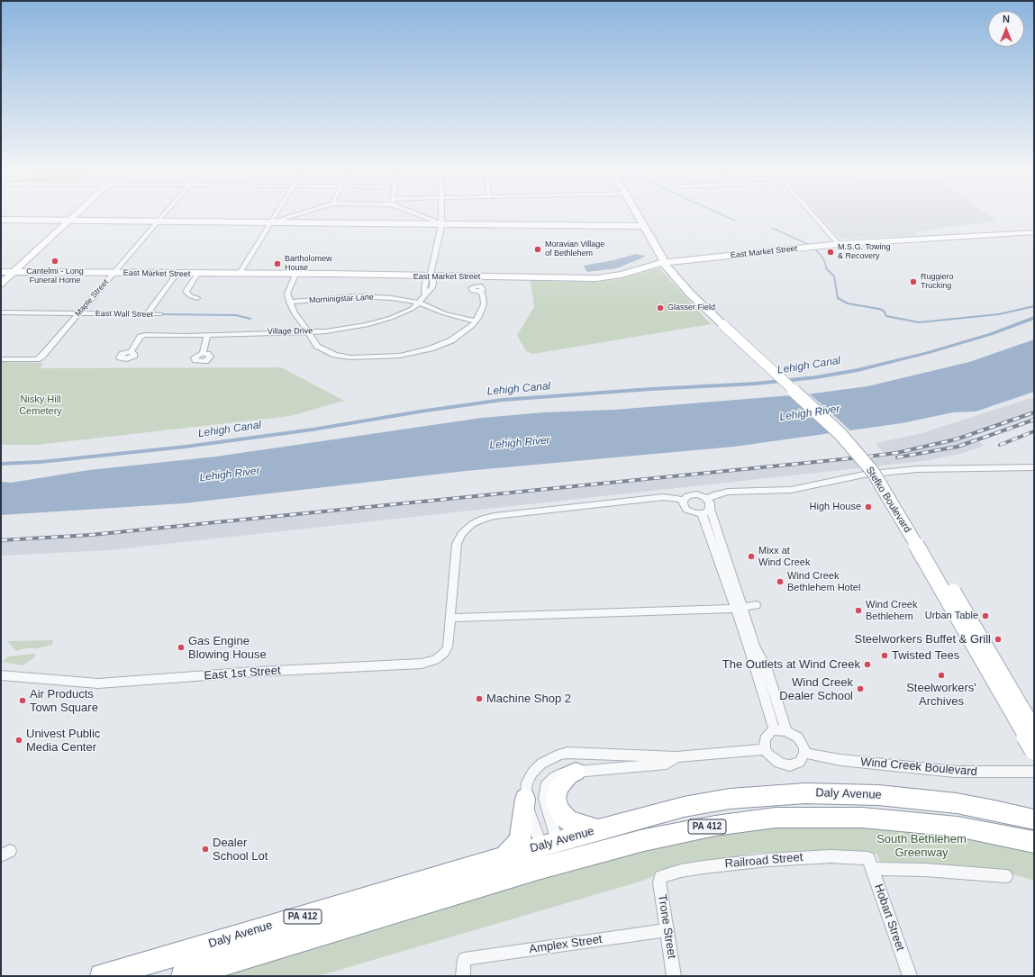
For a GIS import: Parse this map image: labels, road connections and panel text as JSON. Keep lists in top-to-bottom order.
{
  "streets": {
    "highway": ["Daly Avenue", "PA 412"],
    "main road": ["Stefko Boulevard"],
    "street": [
      "East Market Street",
      "Maple Street",
      "Morninigstar Lane",
      "East Wall Street",
      "Village Drive",
      "East 1st Street",
      "Wind Creek Boulevard",
      "Railroad Street",
      "Hobart Street",
      "Trone Street",
      "Amplex Street"
    ]
  },
  "crossings": [
    ["East Market Street", "Maple Street"],
    ["East Market Street", "Village Drive"],
    ["East Market Street", "Stefko Boulevard"],
    ["Maple Street", "East Wall Street"],
    ["Morninigstar Lane", "Village Drive"],
    ["Railroad Street", "Hobart Street"],
    ["Railroad Street", "Trone Street"],
    ["Trone Street", "Amplex Street"]
  ],
  "water": ["Lehigh Canal", "Lehigh River"],
  "parks": ["Nisky Hill Cemetery", "South Bethlehem Greenway"],
  "places": [
    "Moravian Village of Bethlehem",
    "M.S.G. Towing & Recovery",
    "Cantelmi - Long Funeral Home",
    "Bartholomew House",
    "Ruggiero Trucking",
    "Glasser Field",
    "High House",
    "Mixx at Wind Creek",
    "Wind Creek Bethlehem Hotel",
    "Wind Creek Bethlehem",
    "Urban Table",
    "Steelworkers Buffet & Grill",
    "Gas Engine Blowing House",
    "Twisted Tees",
    "The Outlets at Wind Creek",
    "Steelworkers' Archives",
    "Wind Creek Dealer School",
    "Machine Shop 2",
    "Air Products Town Square",
    "Univest Public Media Center",
    "Dealer School Lot"
  ],
  "north": "top"
}
